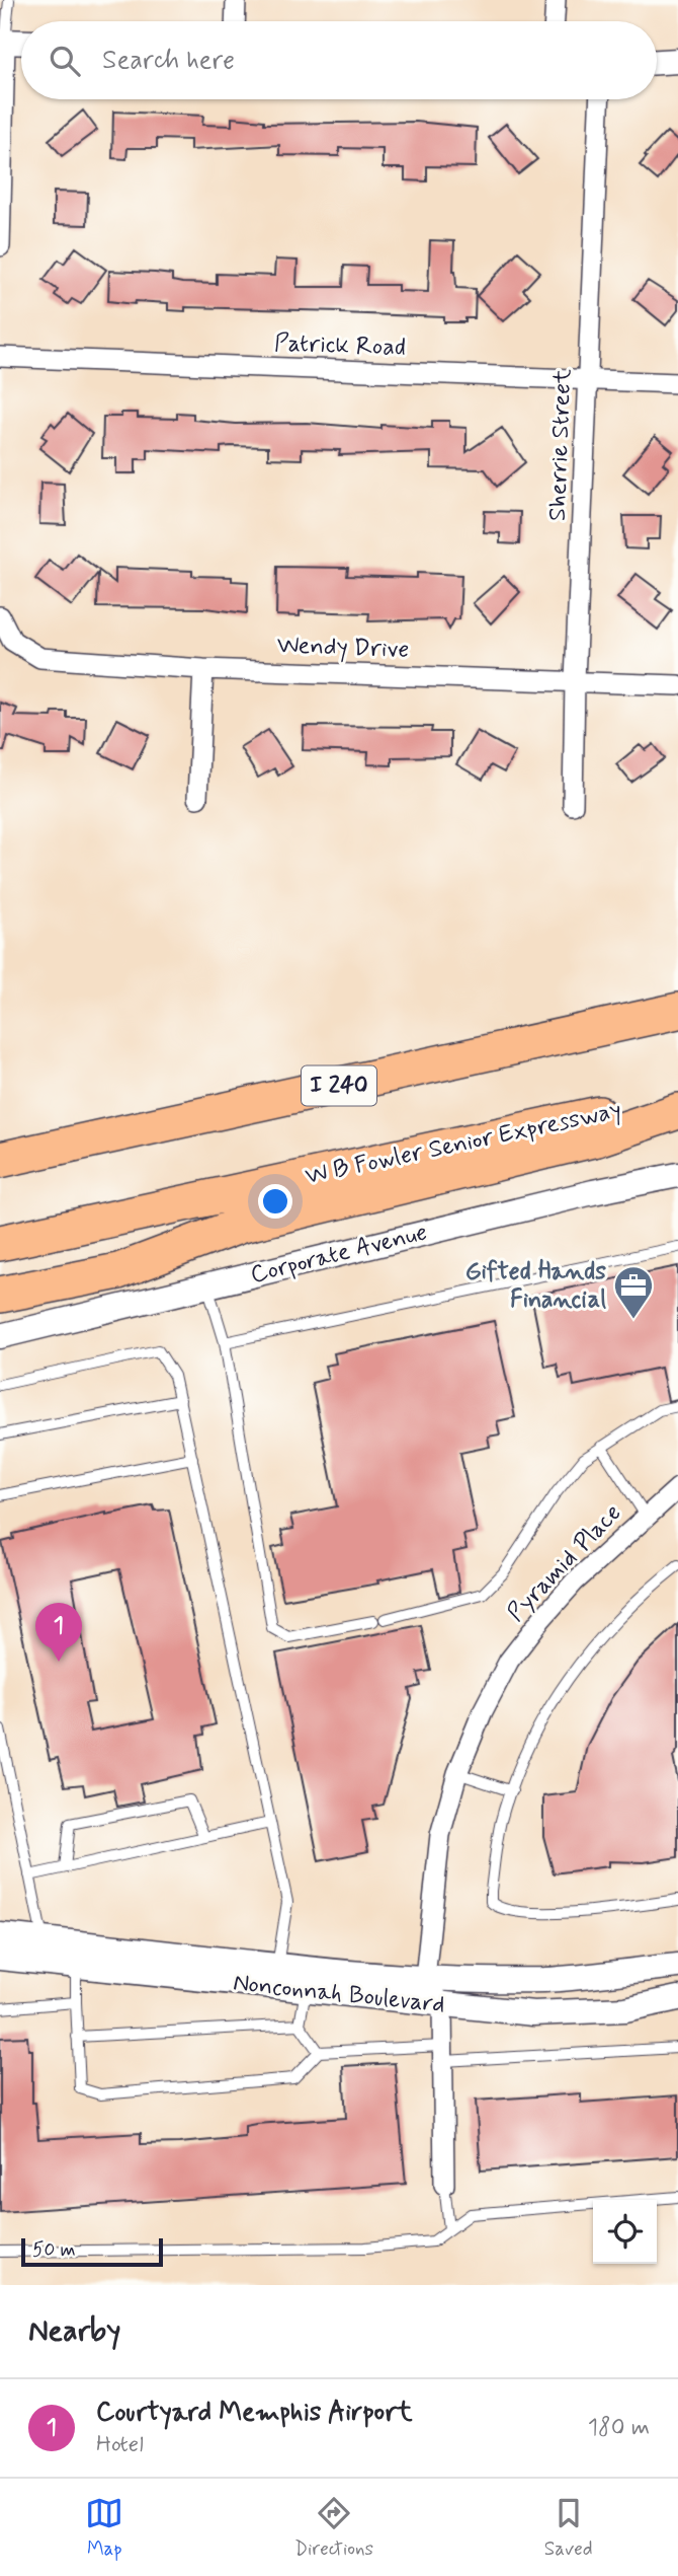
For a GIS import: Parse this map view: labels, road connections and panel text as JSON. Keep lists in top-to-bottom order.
{
  "streets": {
    "highway": ["I 240", "W B Fowler Senior Expressway"],
    "street": [
      "Patrick Road",
      "Sherrie Street",
      "Wendy Drive",
      "Corporate Avenue",
      "Pyramid Place",
      "Nonconnah Boulevard"
    ]
  },
  "crossings": [
    ["Patrick Road", "Sherrie Street"],
    ["Sherrie Street", "Wendy Drive"],
    ["Pyramid Place", "Nonconnah Boulevard"]
  ],
  "places": {
    "office": ["Gifted Hands Financial"]
  },
  "scale_bar": "50 m",
  "page": {
    "search": "Search here",
    "pins": "1",
    "scale": "50 m",
    "heading": "Nearby",
    "list": [
      {
        "mark": "1",
        "name": "Courtyard Memphis Airport",
        "note": "Hotel",
        "value": "180 m"
      }
    ],
    "nav": ["Map", "Directions", "Saved"]
  }
}
